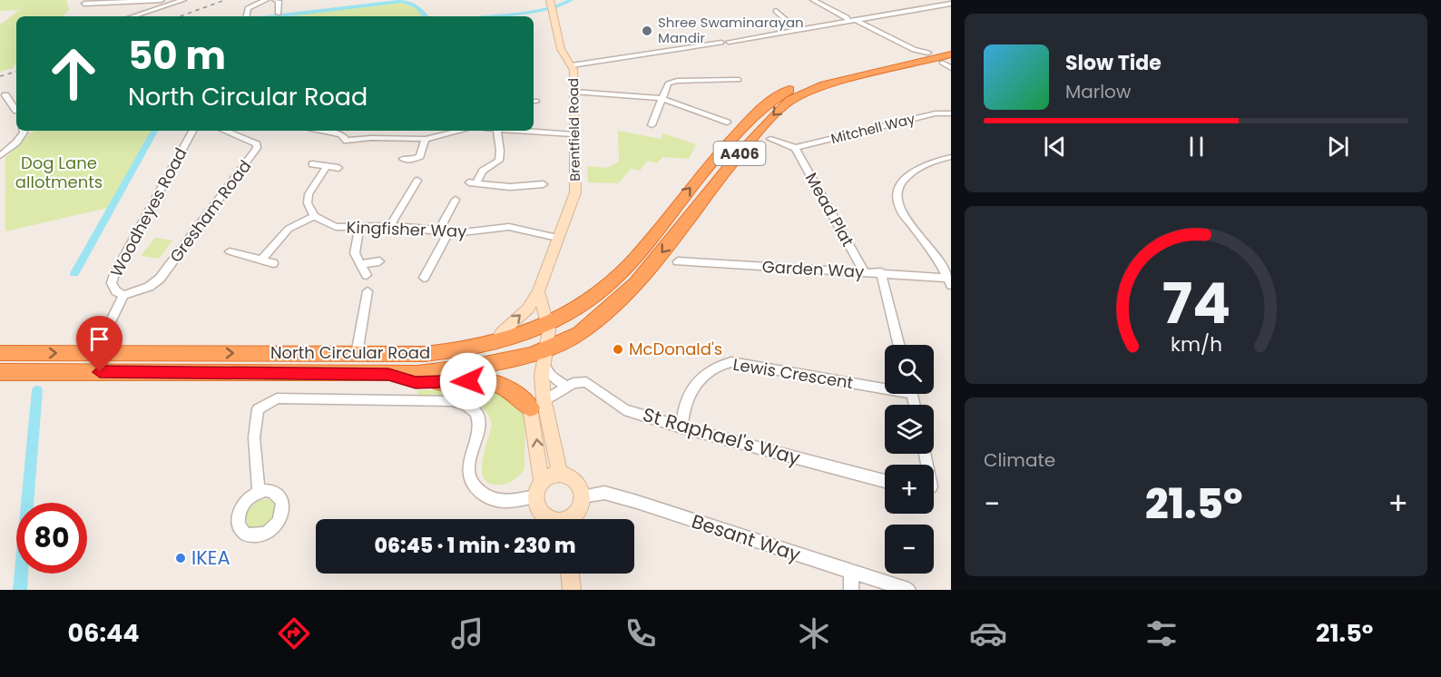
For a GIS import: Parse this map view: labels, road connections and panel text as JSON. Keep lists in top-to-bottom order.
{
  "streets": {
    "highway": ["A406", "North Circular Road"],
    "street": [
      "Mitchell Way",
      "Brentfield Road",
      "Mead Plat",
      "Gresham Road",
      "Woodheyes Road",
      "Kingfisher Way",
      "Garden Way",
      "Lewis Crescent",
      "St Raphael's Way",
      "Besant Way"
    ]
  },
  "crossings": [
    ["Mitchell Way", "Mead Plat"],
    ["Brentfield Road", "Kingfisher Way"],
    ["Brentfield Road", "North Circular Road"],
    ["Mead Plat", "Garden Way"],
    ["Gresham Road", "Woodheyes Road"],
    ["Woodheyes Road", "North Circular Road"],
    ["Lewis Crescent", "St Raphael's Way"]
  ],
  "parks": ["Dog Lane allotments"],
  "places": ["Shree Swaminarayan Mandir", "McDonald's", "IKEA"],
  "page": {
    "turn": ["50 m", "North Circular Road"],
    "song": ["Slow Tide", "Marlow"],
    "map_buttons": ["+", "−"],
    "tile": "Climate",
    "heat": ["−", "21.5°", "+"],
    "limit": "80",
    "trip": "06:45 · 1 min · 230 m",
    "tabs": ["06:44", "21.5°"],
    "gauge": ["74", "km/h"]
  }
}
